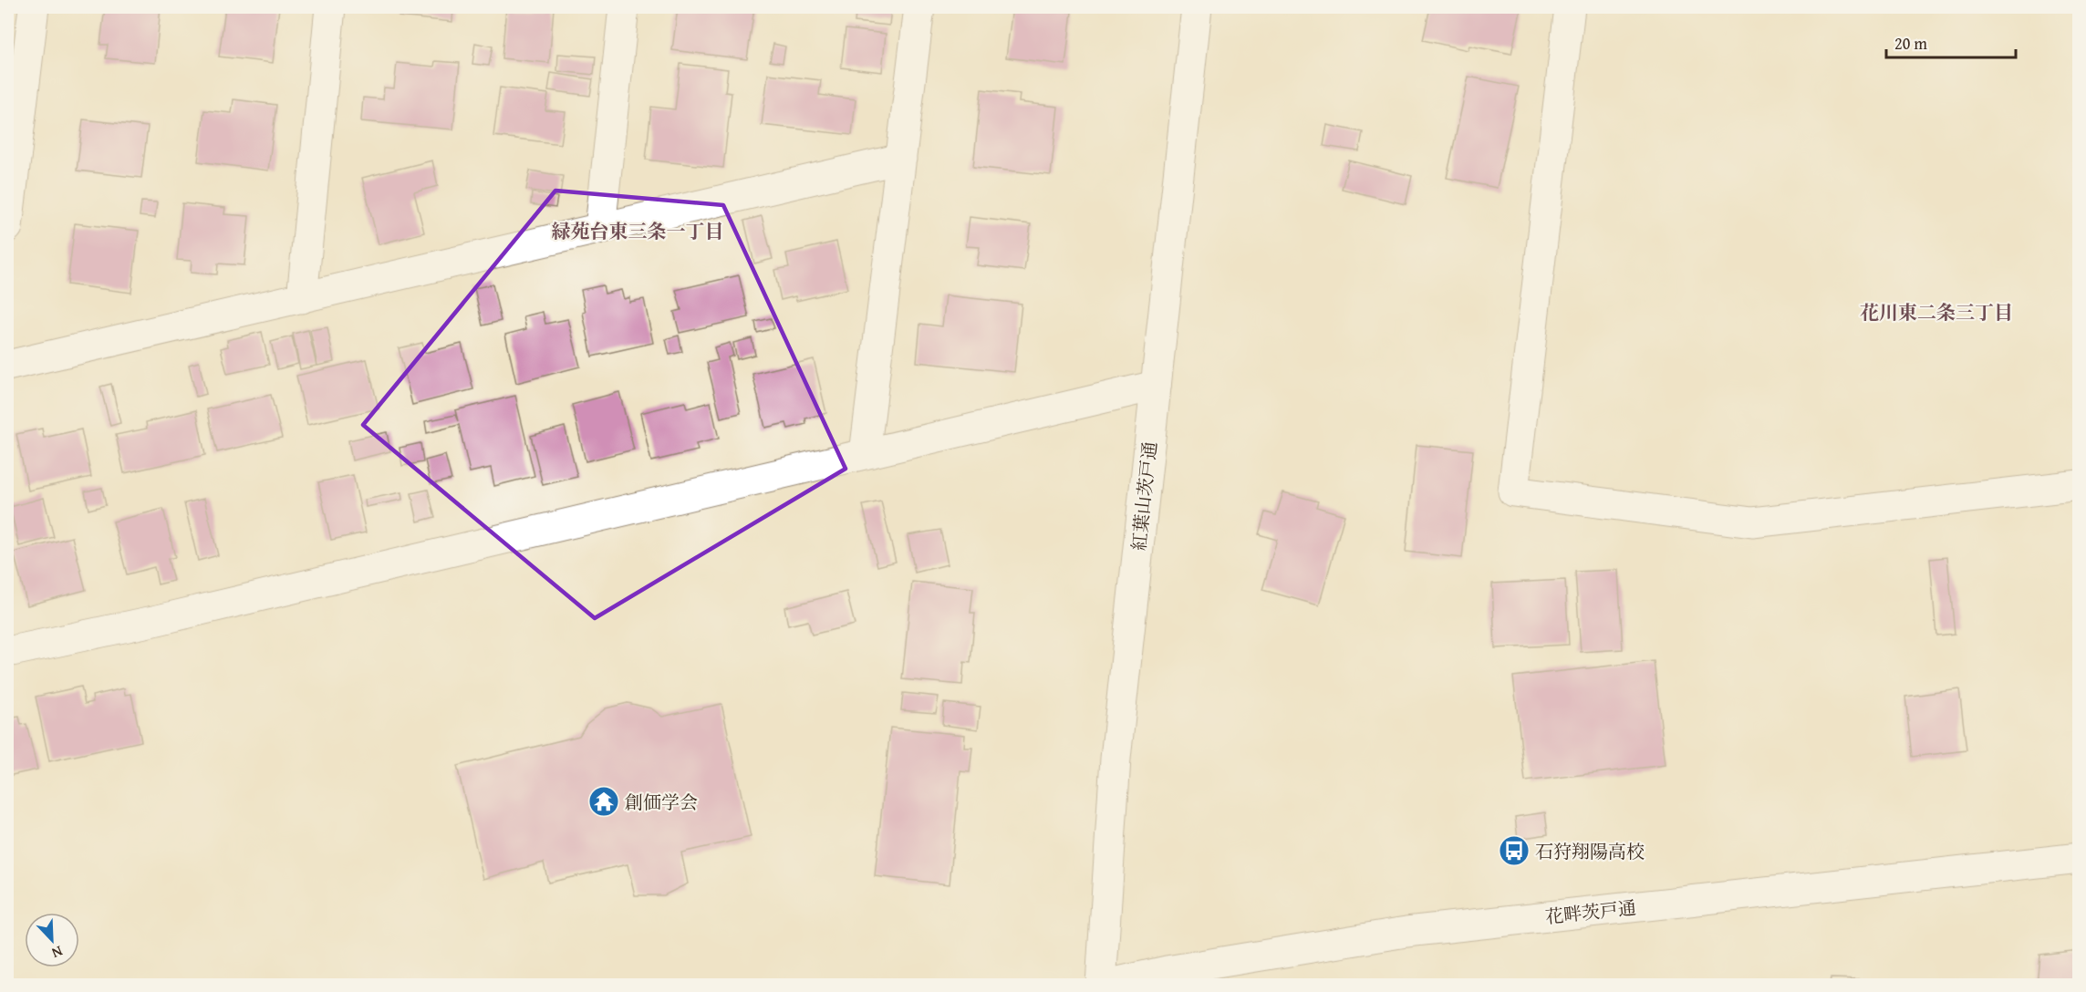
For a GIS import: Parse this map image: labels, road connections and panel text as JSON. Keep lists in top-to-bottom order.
{
  "streets": {
    "street": ["紅葉山茨戸通", "花畔茨戸通"]
  },
  "districts": ["緑苑台東三条一丁目", "花川東二条三丁目"],
  "places": {
    "temple": ["創価学会"],
    "bus stop": ["石狩翔陽高校"]
  },
  "scale_bar": "20 m",
  "north": "bottom right"
}
